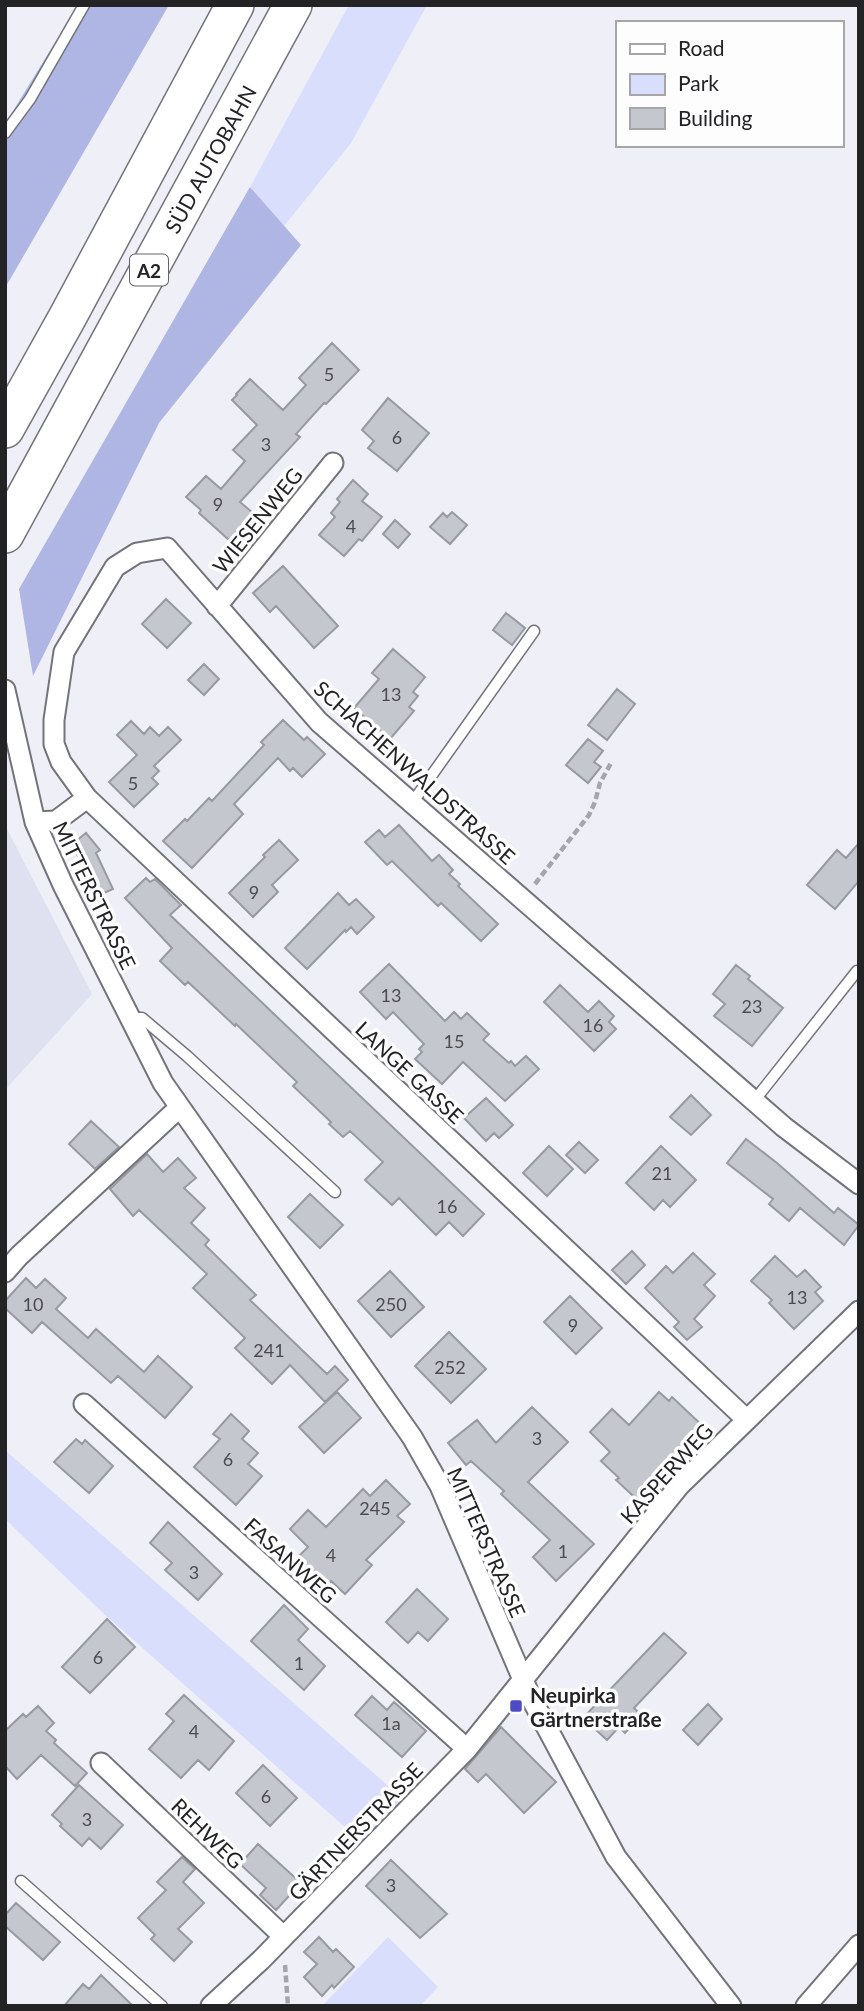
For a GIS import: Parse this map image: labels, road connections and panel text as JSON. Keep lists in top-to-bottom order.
{
  "streets": {
    "highway": ["SÜD AUTOBAHN", "A2"],
    "street": [
      "WIESENWEG",
      "SCHACHENWALDSTRASSE",
      "MITTERSTRASSE",
      "LANGE GASSE",
      "KASPERWEG",
      "FASANWEG",
      "GÄRTNERSTRASSE",
      "REHWEG"
    ]
  },
  "crossings": [
    ["WIESENWEG", "SCHACHENWALDSTRASSE"],
    ["SCHACHENWALDSTRASSE", "LANGE GASSE"],
    ["MITTERSTRASSE", "KASPERWEG"],
    ["MITTERSTRASSE", "GÄRTNERSTRASSE"],
    ["LANGE GASSE", "KASPERWEG"],
    ["KASPERWEG", "GÄRTNERSTRASSE"],
    ["FASANWEG", "GÄRTNERSTRASSE"],
    ["GÄRTNERSTRASSE", "REHWEG"]
  ],
  "places": {
    "transit": ["Neupirka Gärtnerstraße"]
  },
  "house_numbers": [
    "5",
    "6",
    "3",
    "9",
    "4",
    "13",
    "5",
    "9",
    "13",
    "23",
    "16",
    "15",
    "21",
    "16",
    "13",
    "10",
    "250",
    "9",
    "241",
    "252",
    "3",
    "6",
    "245",
    "1",
    "4",
    "3",
    "6",
    "1",
    "1a",
    "4",
    "6",
    "3",
    "3"
  ],
  "legend": ["Road", "Park", "Building"]
}
